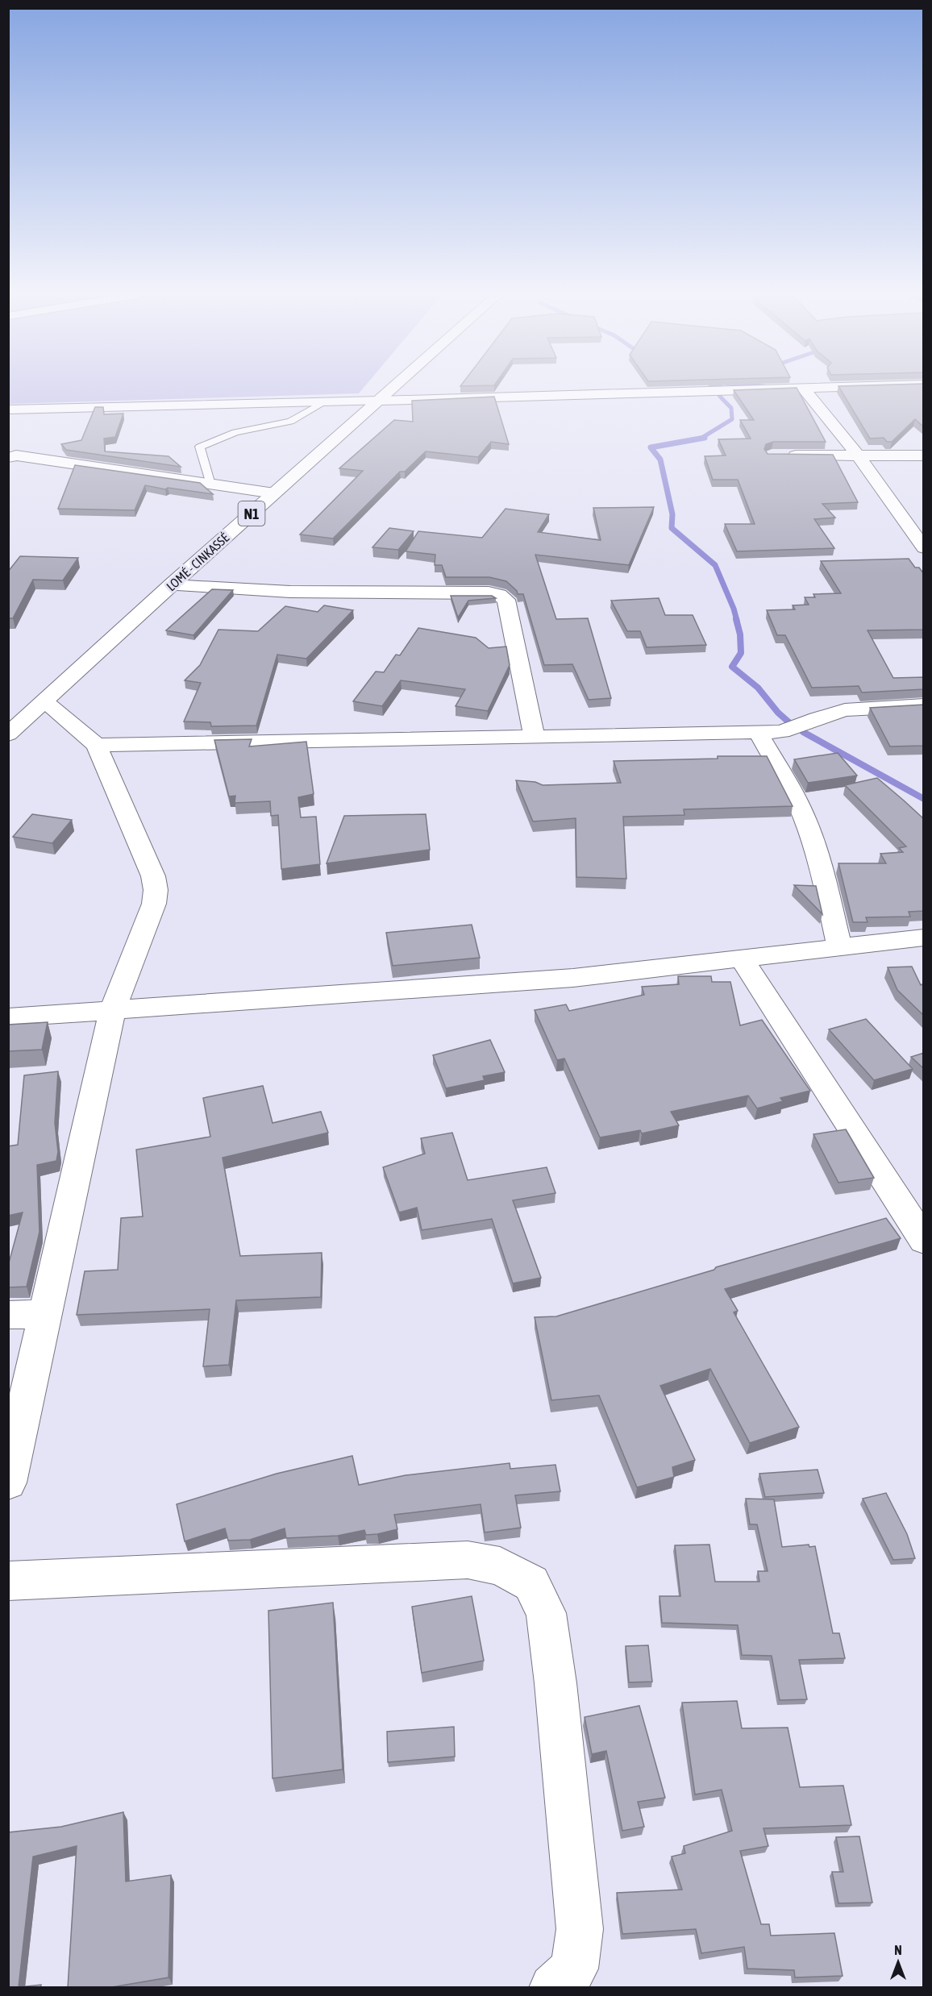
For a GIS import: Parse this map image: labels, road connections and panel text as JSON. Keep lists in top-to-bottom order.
{
  "streets": {
    "main road": ["N1", "LOMÉ - CINKASSÉ"]
  },
  "north": "top"
}
